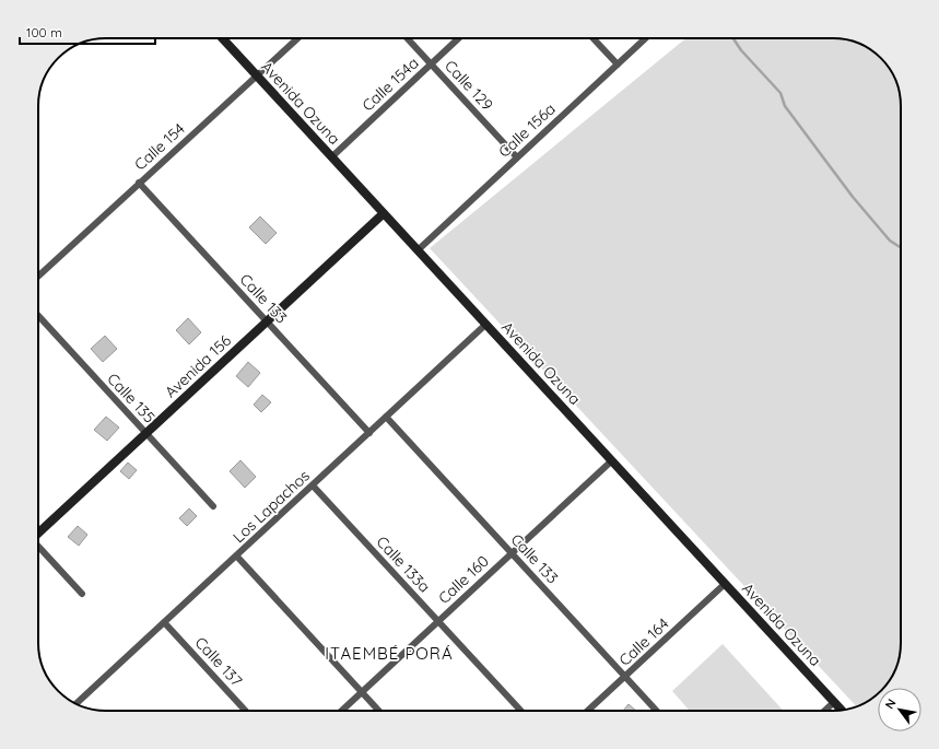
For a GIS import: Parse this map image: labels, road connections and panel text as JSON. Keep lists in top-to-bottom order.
{
  "streets": {
    "main road": ["Avenida Ozuna", "Avenida 156"],
    "street": [
      "Calle 154a",
      "Calle 129",
      "Calle 156a",
      "Calle 154",
      "Calle 133",
      "Calle 135",
      "Los Lapachos",
      "Calle 133a",
      "Calle 160",
      "Calle 164",
      "Calle 137"
    ]
  },
  "crossings": [
    ["Calle 154a", "Calle 129"],
    ["Calle 154a", "Avenida Ozuna"],
    ["Calle 129", "Calle 156a"],
    ["Avenida Ozuna", "Calle 156a"],
    ["Avenida Ozuna", "Calle 154"],
    ["Avenida Ozuna", "Avenida 156"],
    ["Avenida Ozuna", "Los Lapachos"],
    ["Avenida Ozuna", "Calle 160"],
    ["Avenida Ozuna", "Calle 164"],
    ["Calle 154", "Calle 133"],
    ["Calle 133", "Avenida 156"],
    ["Calle 133", "Los Lapachos"],
    ["Calle 133", "Calle 160"],
    ["Calle 133", "Calle 164"],
    ["Avenida 156", "Calle 135"],
    ["Los Lapachos", "Calle 133a"],
    ["Los Lapachos", "Calle 137"],
    ["Calle 133a", "Calle 160"]
  ],
  "districts": ["ITAEMBÉ PORÁ"],
  "scale_bar": "100 m",
  "north": "top left"
}
